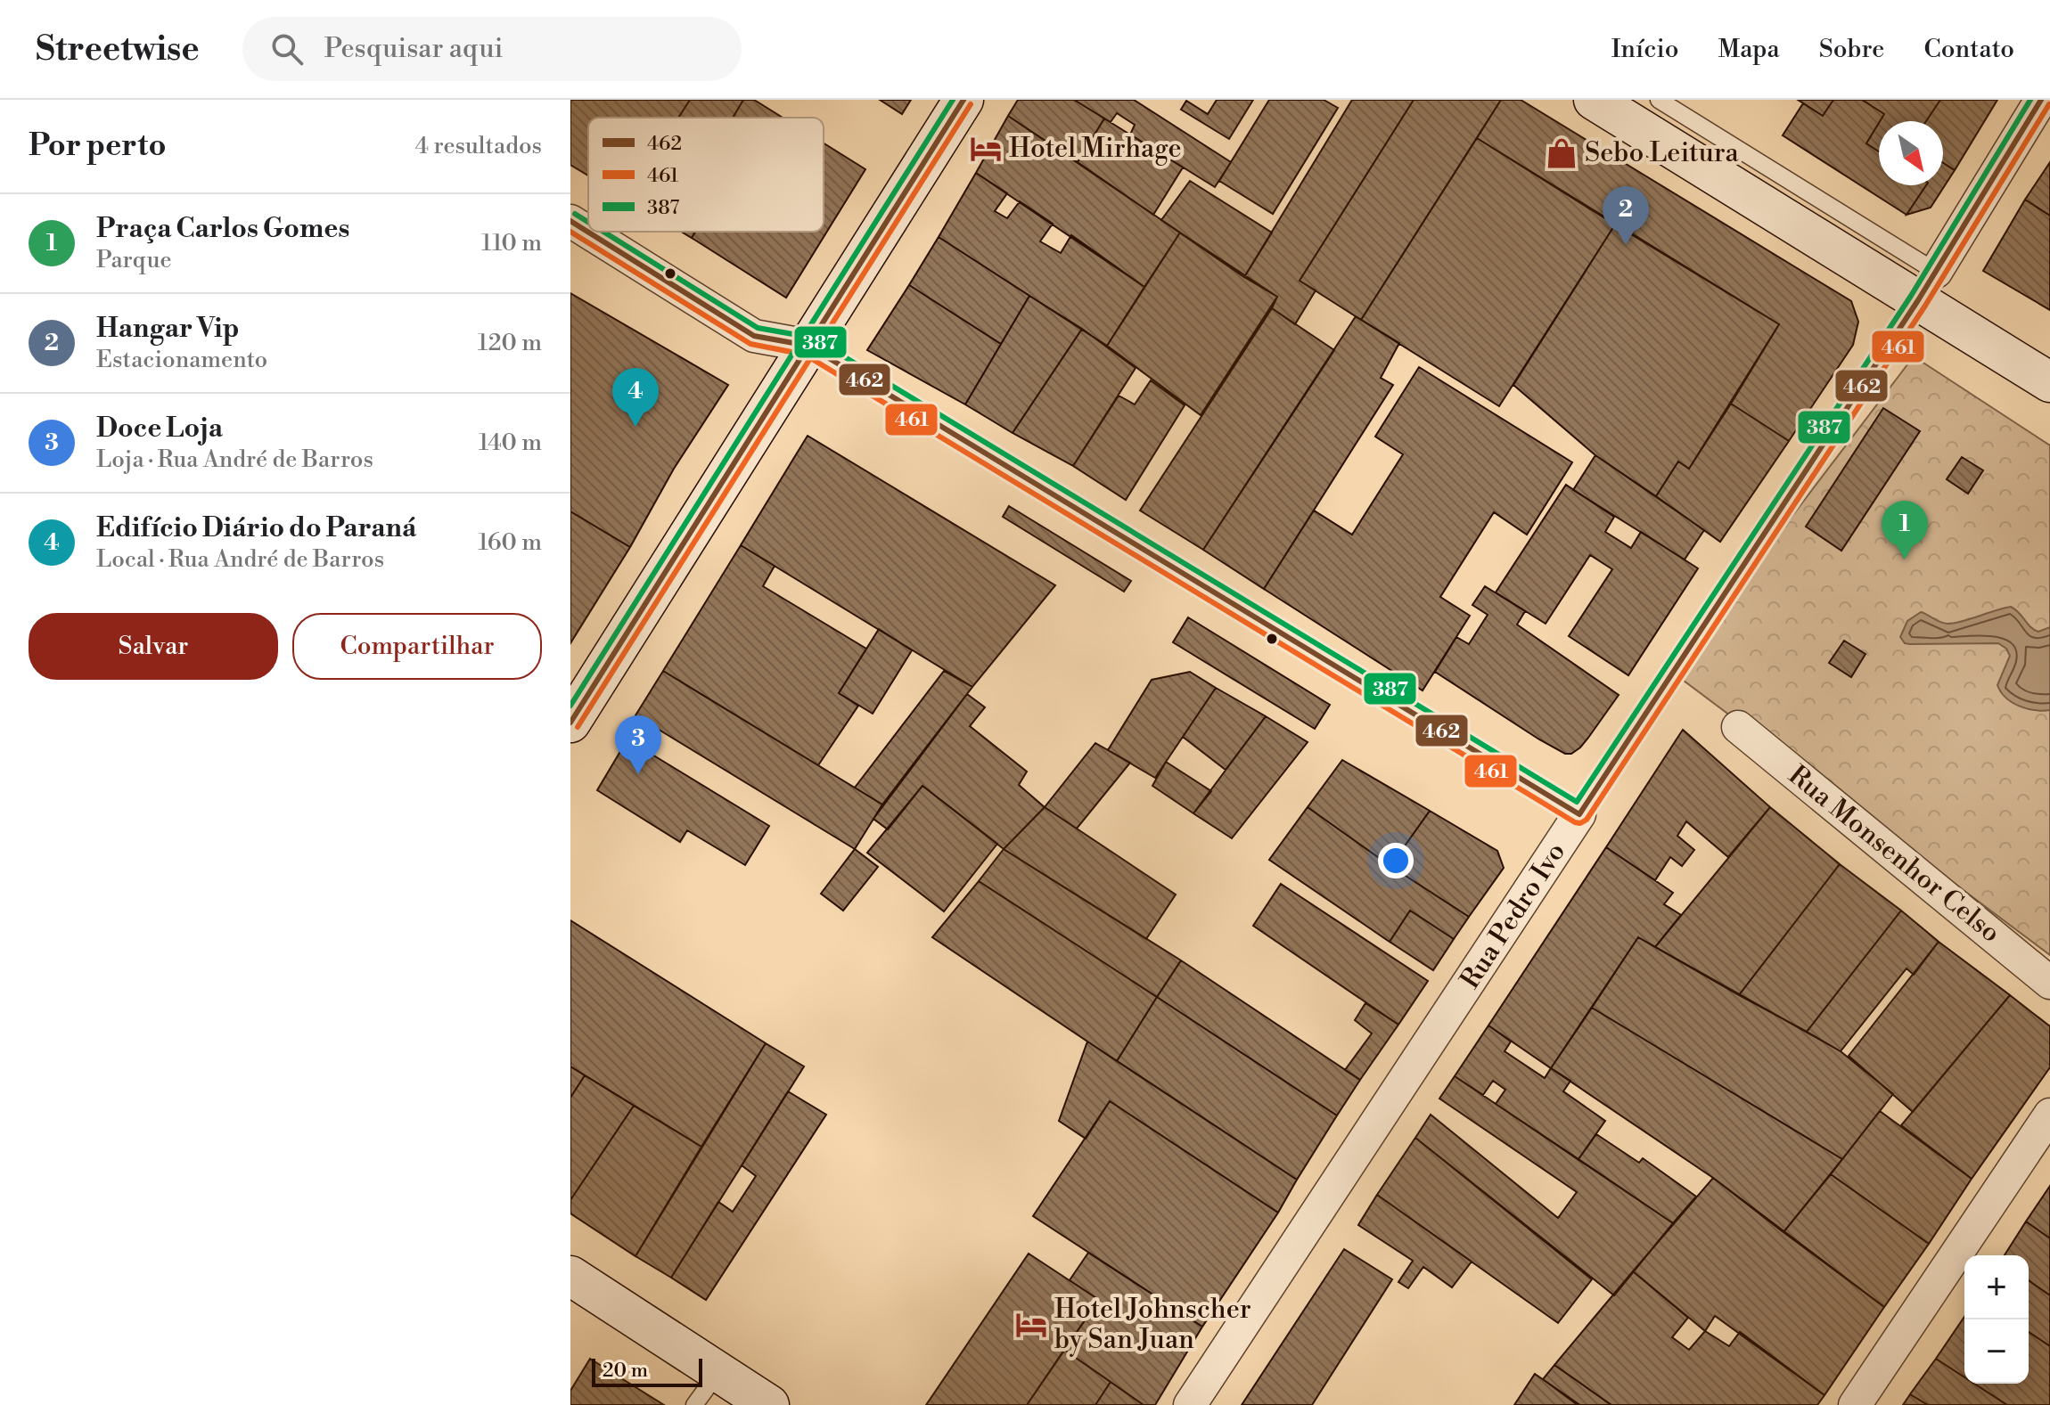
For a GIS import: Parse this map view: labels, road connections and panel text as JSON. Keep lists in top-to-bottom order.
{
  "streets": {
    "street": ["Rua Monsenhor Celso", "Rua Pedro Ivo"]
  },
  "places": {
    "hotel": ["Hotel Mirhage", "Hotel Johnscher by San Juan"],
    "shop": ["Sebo Leitura"]
  },
  "lines": ["transit line 462", "transit line 387", "transit line 461"],
  "legend": ["462", "461", "387"],
  "scale_bar": "20 m",
  "north": "bottom right",
  "page": {
    "header": "Streetwise",
    "search": "Pesquisar aqui",
    "nav": [
      "Início",
      "Mapa",
      "Sobre",
      "Contato"
    ],
    "heading": ["Por perto", "4 resultados"],
    "pins": [
      "2",
      "4",
      "1",
      "3"
    ],
    "list": [
      {
        "mark": "1",
        "name": "Praça Carlos Gomes",
        "note": "Parque",
        "value": "110 m"
      },
      {
        "mark": "2",
        "name": "Hangar Vip",
        "note": "Estacionamento",
        "value": "120 m"
      },
      {
        "mark": "3",
        "name": "Doce Loja",
        "note": "Loja · Rua André de Barros",
        "value": "140 m"
      },
      {
        "mark": "4",
        "name": "Edifício Diário do Paraná",
        "note": "Local · Rua André de Barros",
        "value": "160 m"
      }
    ],
    "buttons": ["Salvar", "Compartilhar"],
    "map_buttons": ["+", "−"],
    "scale": "20 m"
  }
}
